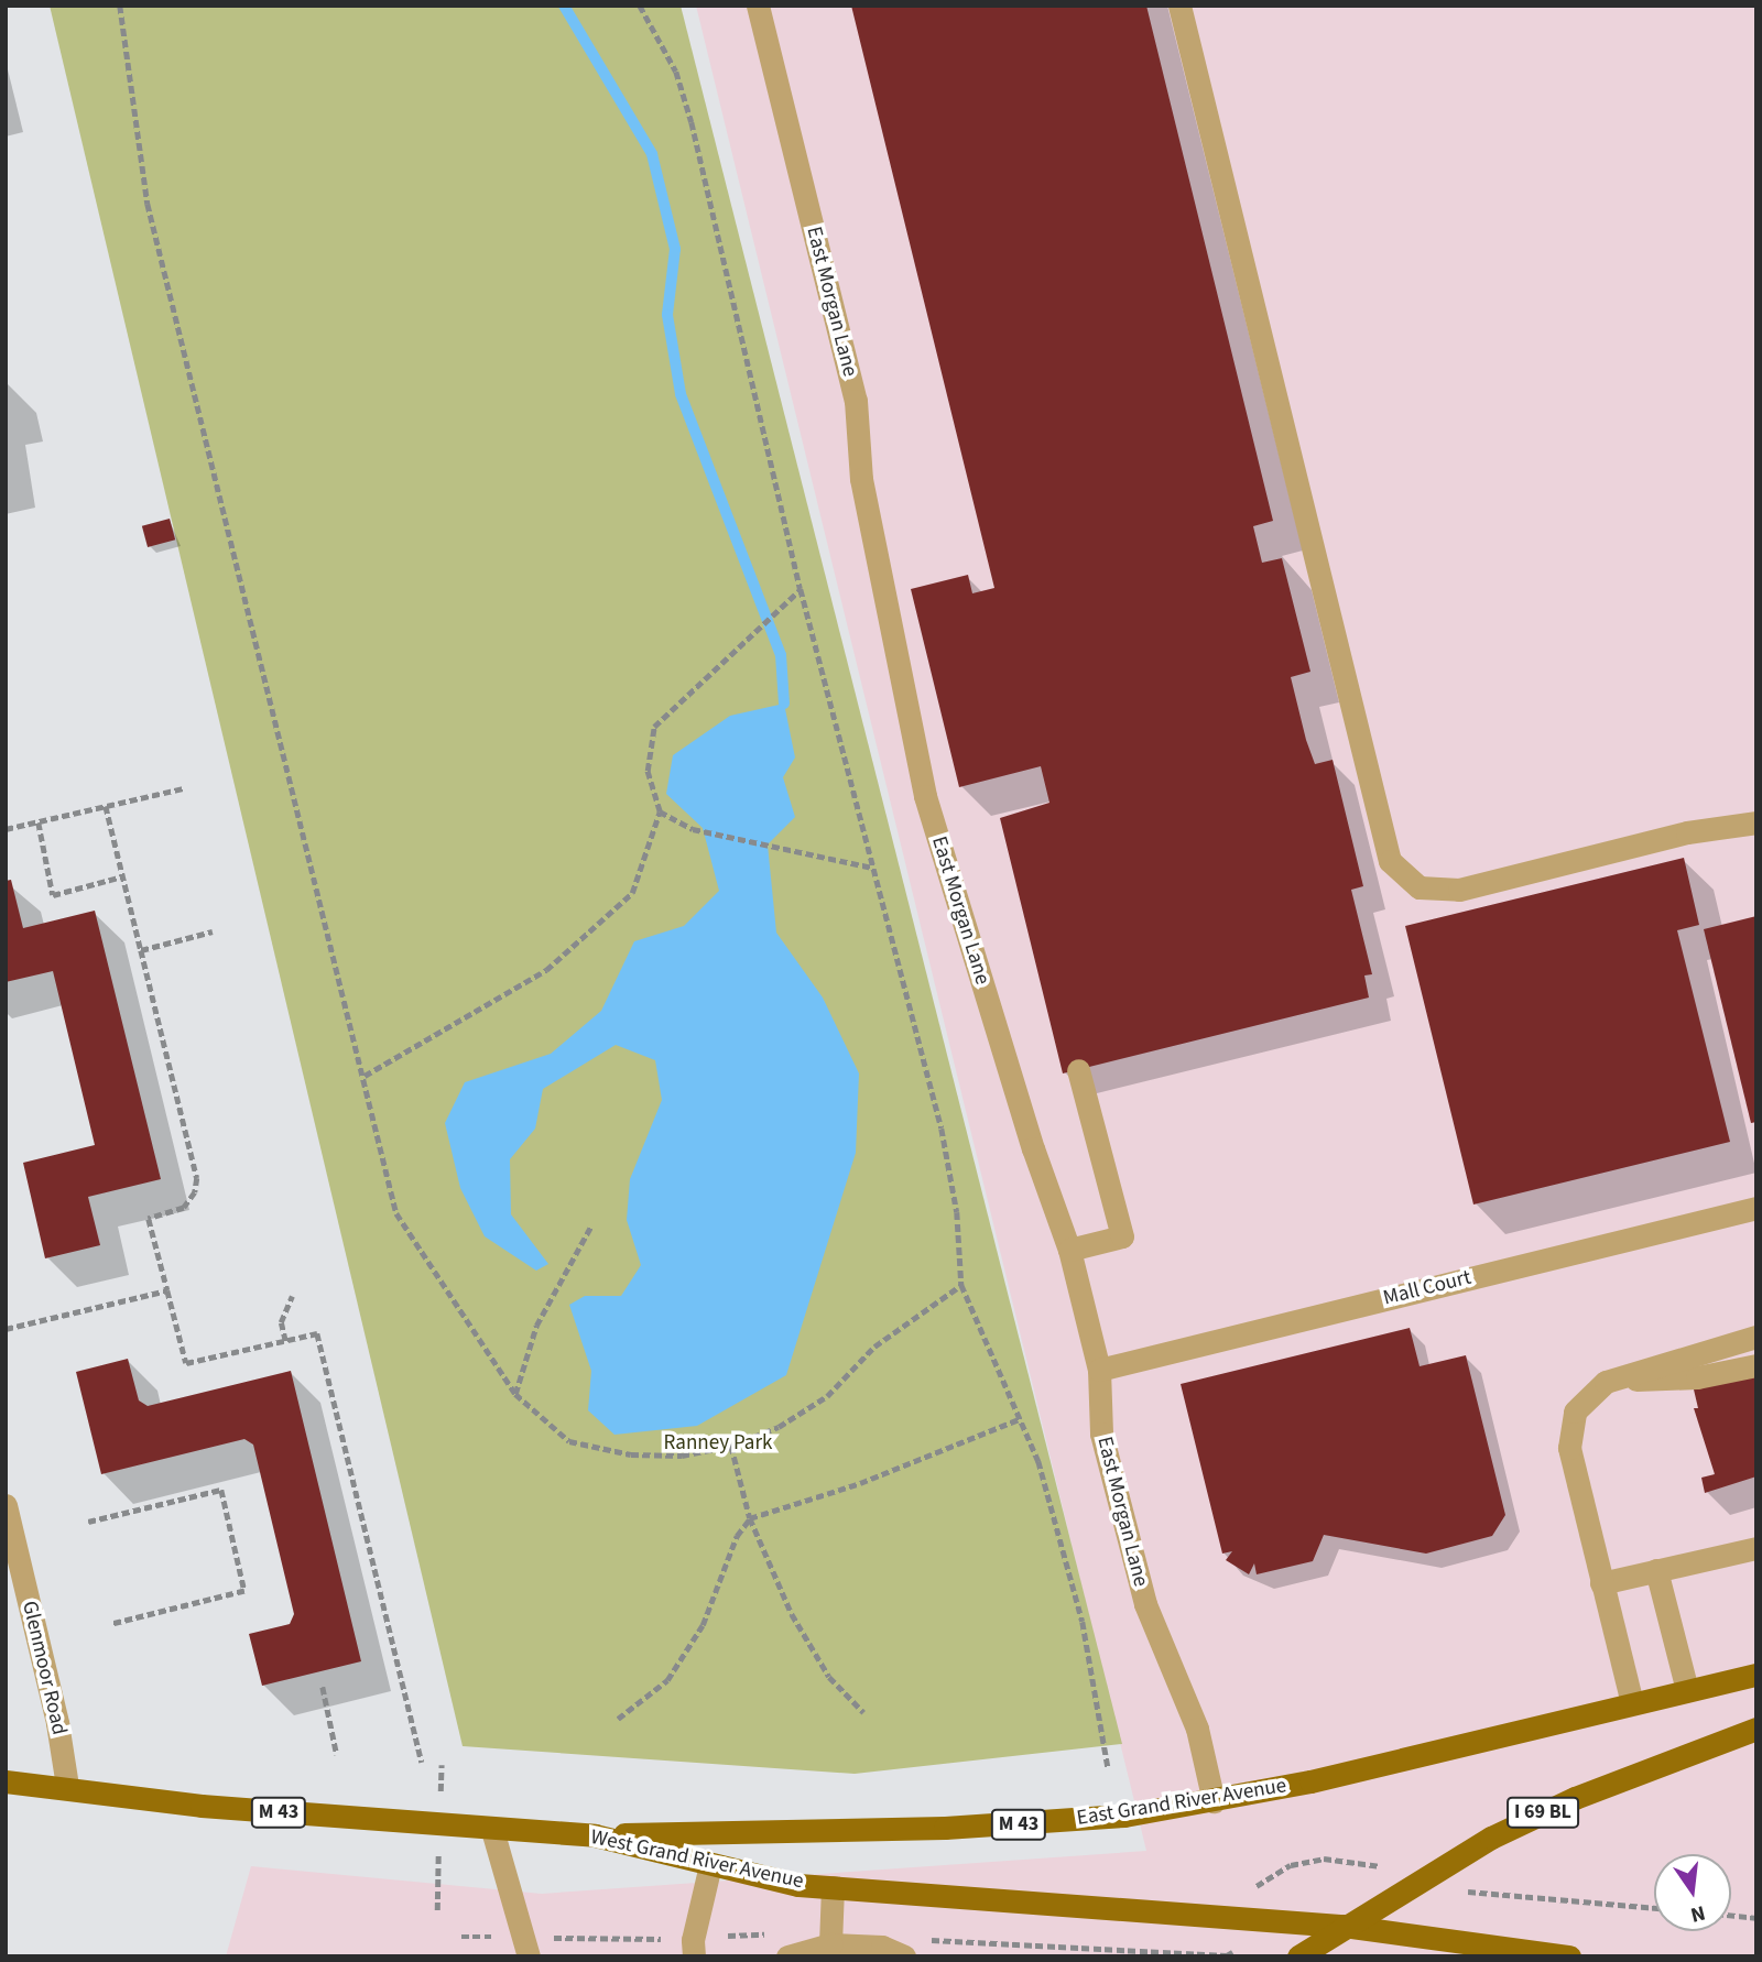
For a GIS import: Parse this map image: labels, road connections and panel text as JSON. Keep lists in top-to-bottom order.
{
  "streets": {
    "main road": [
      "East Grand River Avenue",
      "M 43",
      "I 69 BL",
      "West Grand River Avenue"
    ],
    "street": ["East Morgan Lane", "Mall Court", "Glenmoor Road"]
  },
  "crossings": [
    ["East Morgan Lane", "Mall Court"],
    ["East Morgan Lane", "East Grand River Avenue"],
    ["Glenmoor Road", "West Grand River Avenue"],
    ["East Grand River Avenue", "West Grand River Avenue"],
    ["M 43", "I 69 BL"],
    ["M 43", "West Grand River Avenue"],
    ["I 69 BL", "West Grand River Avenue"]
  ],
  "parks": ["Ranney Park"],
  "north": "bottom"
}
